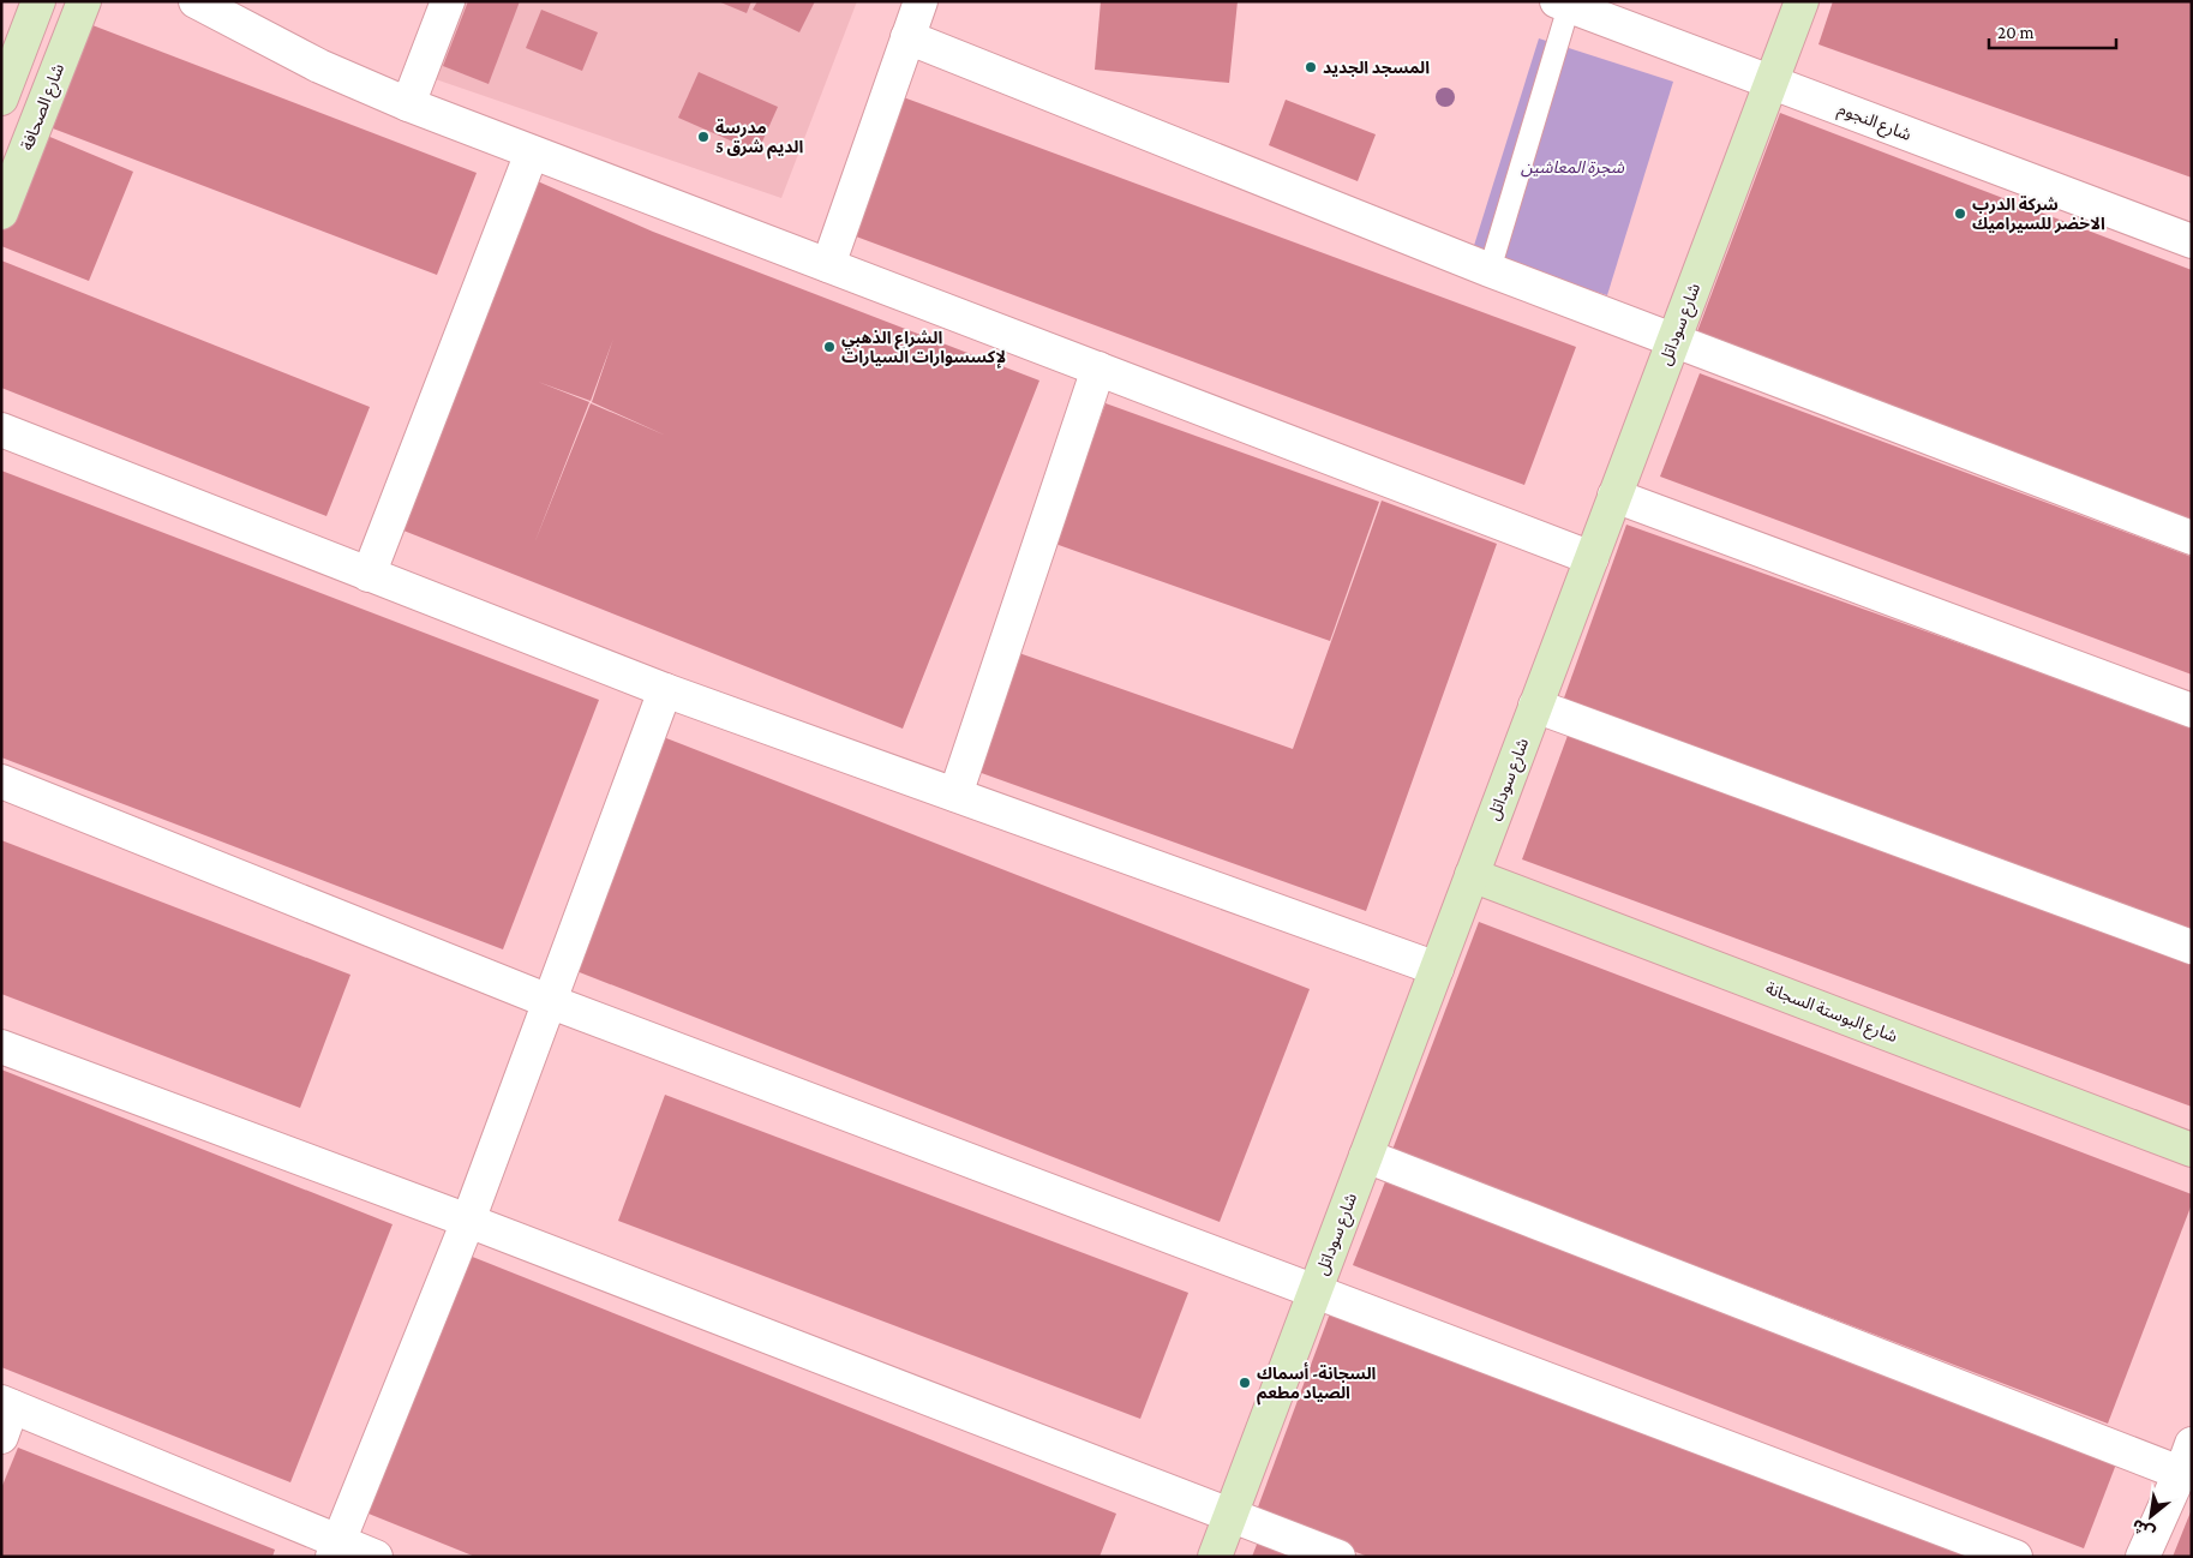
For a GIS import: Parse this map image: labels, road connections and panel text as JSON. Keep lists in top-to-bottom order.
{
  "streets": {
    "street": [
      "شارع الصحافة",
      "شارع النجوم",
      "شارع سوداتل",
      "شارع البوستة السجانة"
    ]
  },
  "crossings": [
    ["شارع النجوم", "شارع سوداتل"],
    ["شارع سوداتل", "شارع البوستة السجانة"]
  ],
  "parks": ["شجرة المعاشين"],
  "places": [
    "المسجد الجديد",
    "مدرسة الديم شرق 5",
    "شركة الدرب الاخضر للسيراميك",
    "الشراع الذهبي لإكسسوارات السيارات",
    "السجانة- أسماك الصياد مطعم"
  ],
  "scale_bar": "20 m",
  "north": "bottom left"
}
